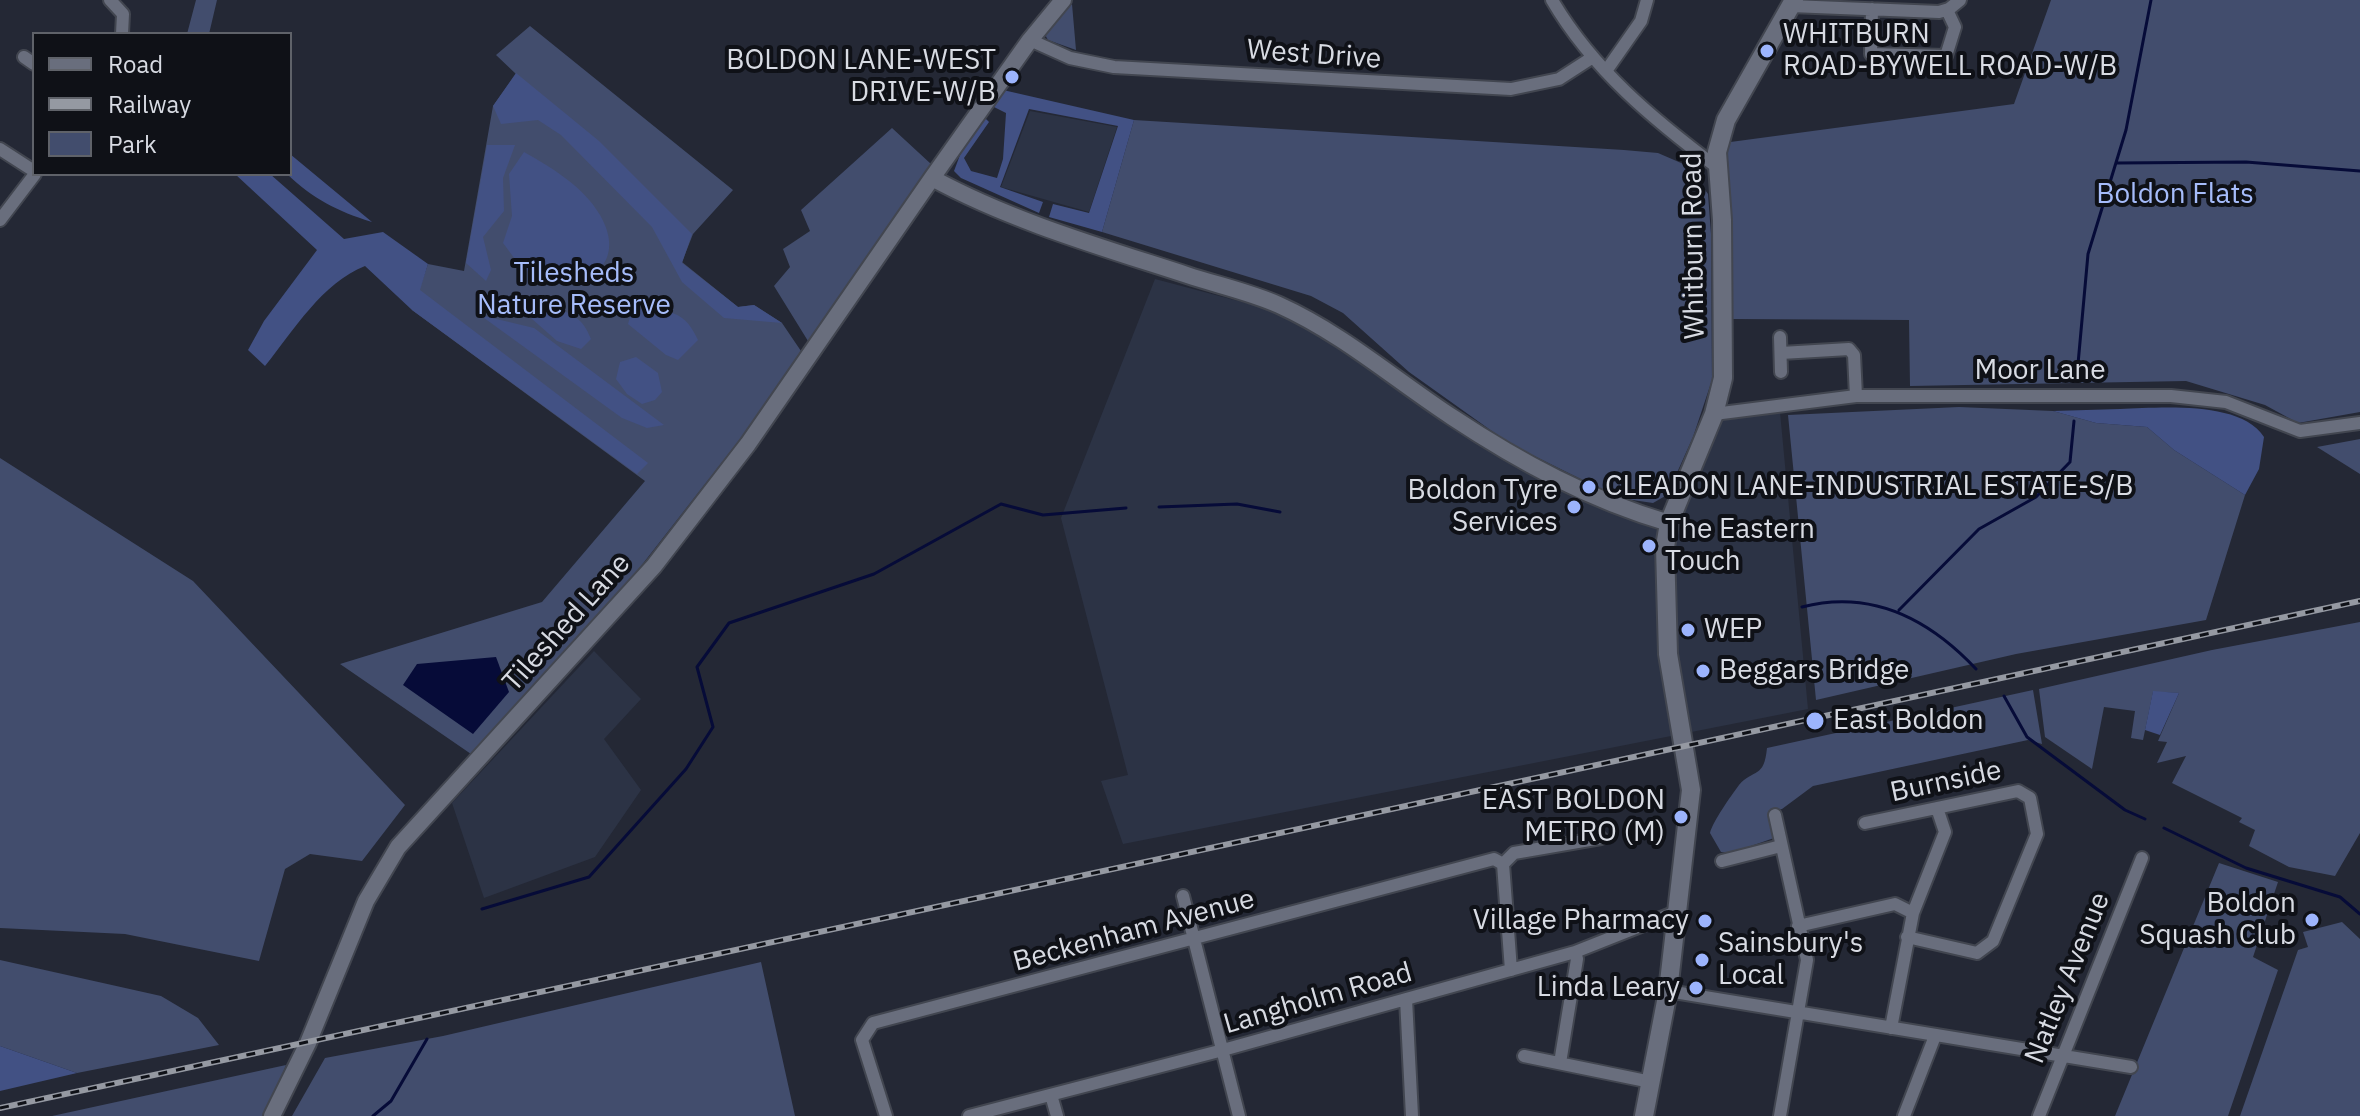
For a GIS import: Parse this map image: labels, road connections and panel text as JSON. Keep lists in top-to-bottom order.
{
  "streets": {
    "main road": ["Whitburn Road"],
    "street": [
      "West Drive",
      "Moor Lane",
      "Tileshed Lane",
      "Burnside",
      "Beckenham Avenue",
      "Natley Avenue",
      "Langholm Road"
    ]
  },
  "crossings": [
    ["West Drive", "Tileshed Lane"],
    ["Whitburn Road", "Moor Lane"],
    ["Whitburn Road", "Langholm Road"]
  ],
  "parks": ["Boldon Flats", "Tilesheds Nature Reserve"],
  "places": [
    "WHITBURN ROAD-BYWELL ROAD-W/B",
    "BOLDON LANE-WEST DRIVE-W/B",
    "CLEADON LANE-INDUSTRIAL ESTATE-S/B",
    "Boldon Tyre Services",
    "The Eastern Touch",
    "WEP",
    "Beggars Bridge",
    "East Boldon",
    "EAST BOLDON METRO (M)",
    "Boldon Squash Club",
    "Village Pharmacy",
    "Sainsbury's Local",
    "Linda Leary"
  ],
  "legend": ["Road", "Railway", "Park"]
}
